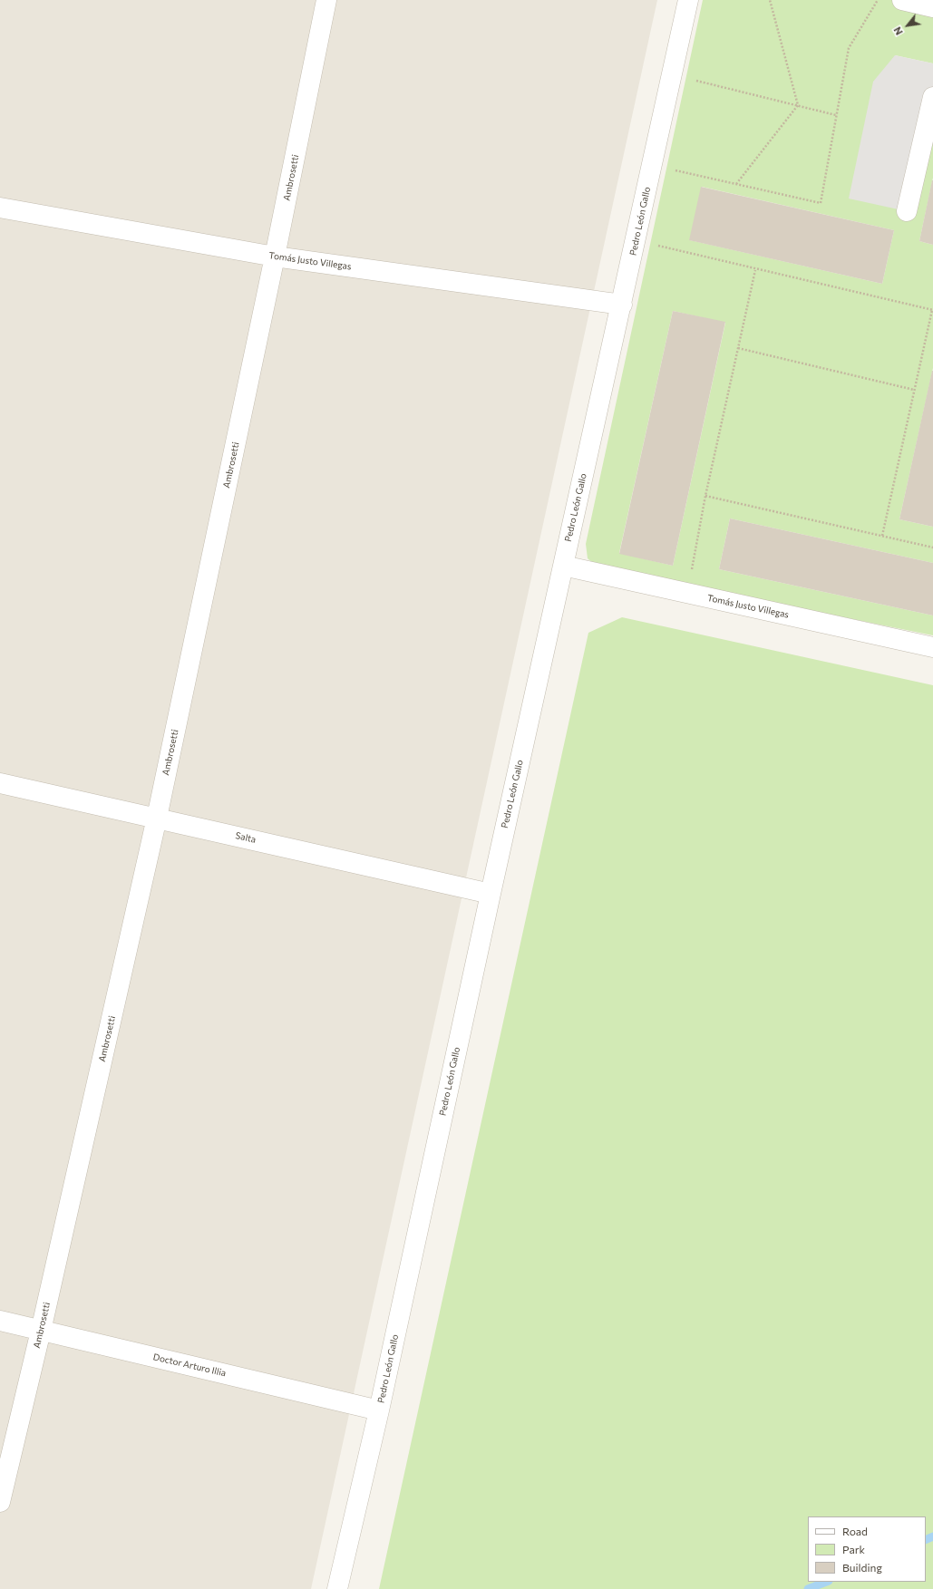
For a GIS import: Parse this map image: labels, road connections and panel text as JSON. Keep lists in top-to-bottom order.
{
  "streets": {
    "street": [
      "Ambrosetti",
      "Pedro León Gallo",
      "Tomás Justo Villegas",
      "Salta",
      "Doctor Arturo Illia"
    ]
  },
  "crossings": [
    ["Ambrosetti", "Tomás Justo Villegas"],
    ["Ambrosetti", "Salta"],
    ["Ambrosetti", "Doctor Arturo Illia"],
    ["Pedro León Gallo", "Tomás Justo Villegas"],
    ["Pedro León Gallo", "Salta"],
    ["Pedro León Gallo", "Doctor Arturo Illia"]
  ],
  "legend": ["Road", "Park", "Building"],
  "north": "bottom left"
}
